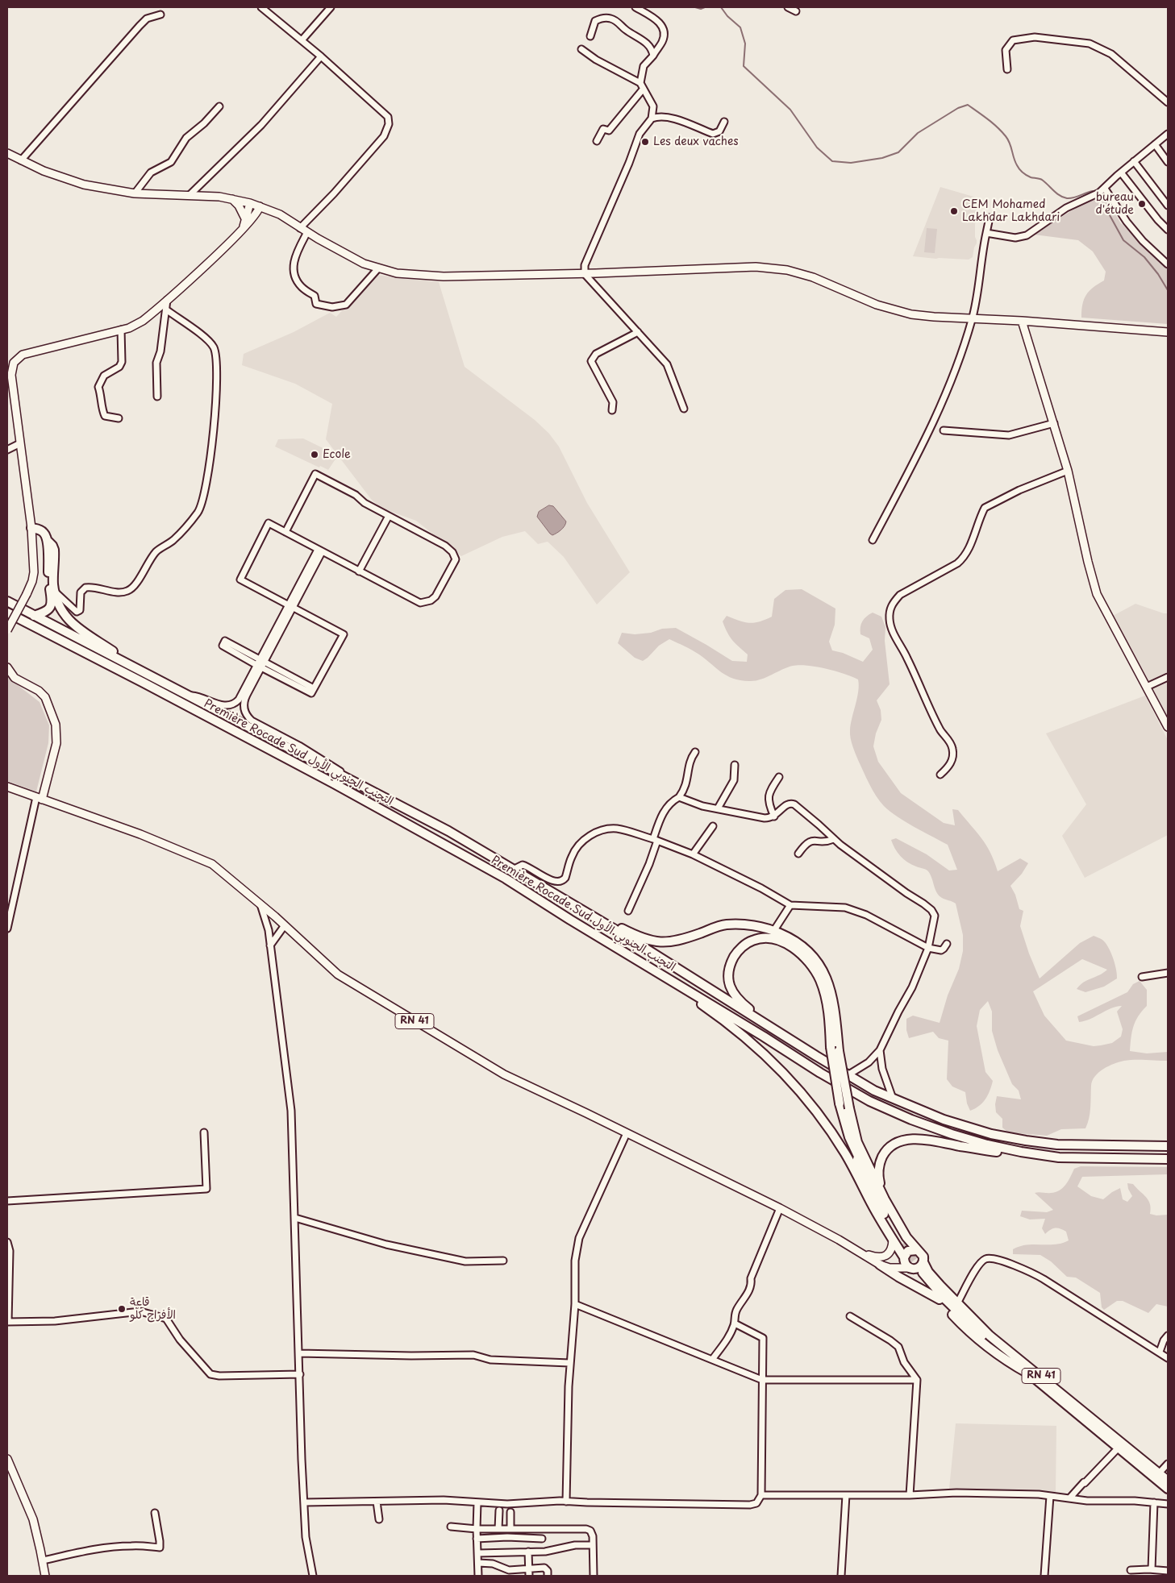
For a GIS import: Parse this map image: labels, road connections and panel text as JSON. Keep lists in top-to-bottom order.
{
  "streets": {
    "highway": ["Première Rocade Sud التجنب الجنوبي الأول", "RN 41"]
  },
  "places": [
    "Les deux vaches",
    "bureau d'étude",
    "CEM Mohamed Lakhdar Lakhdari",
    "Ecole",
    "قاعة الأفراح كلّو"
  ]
}
